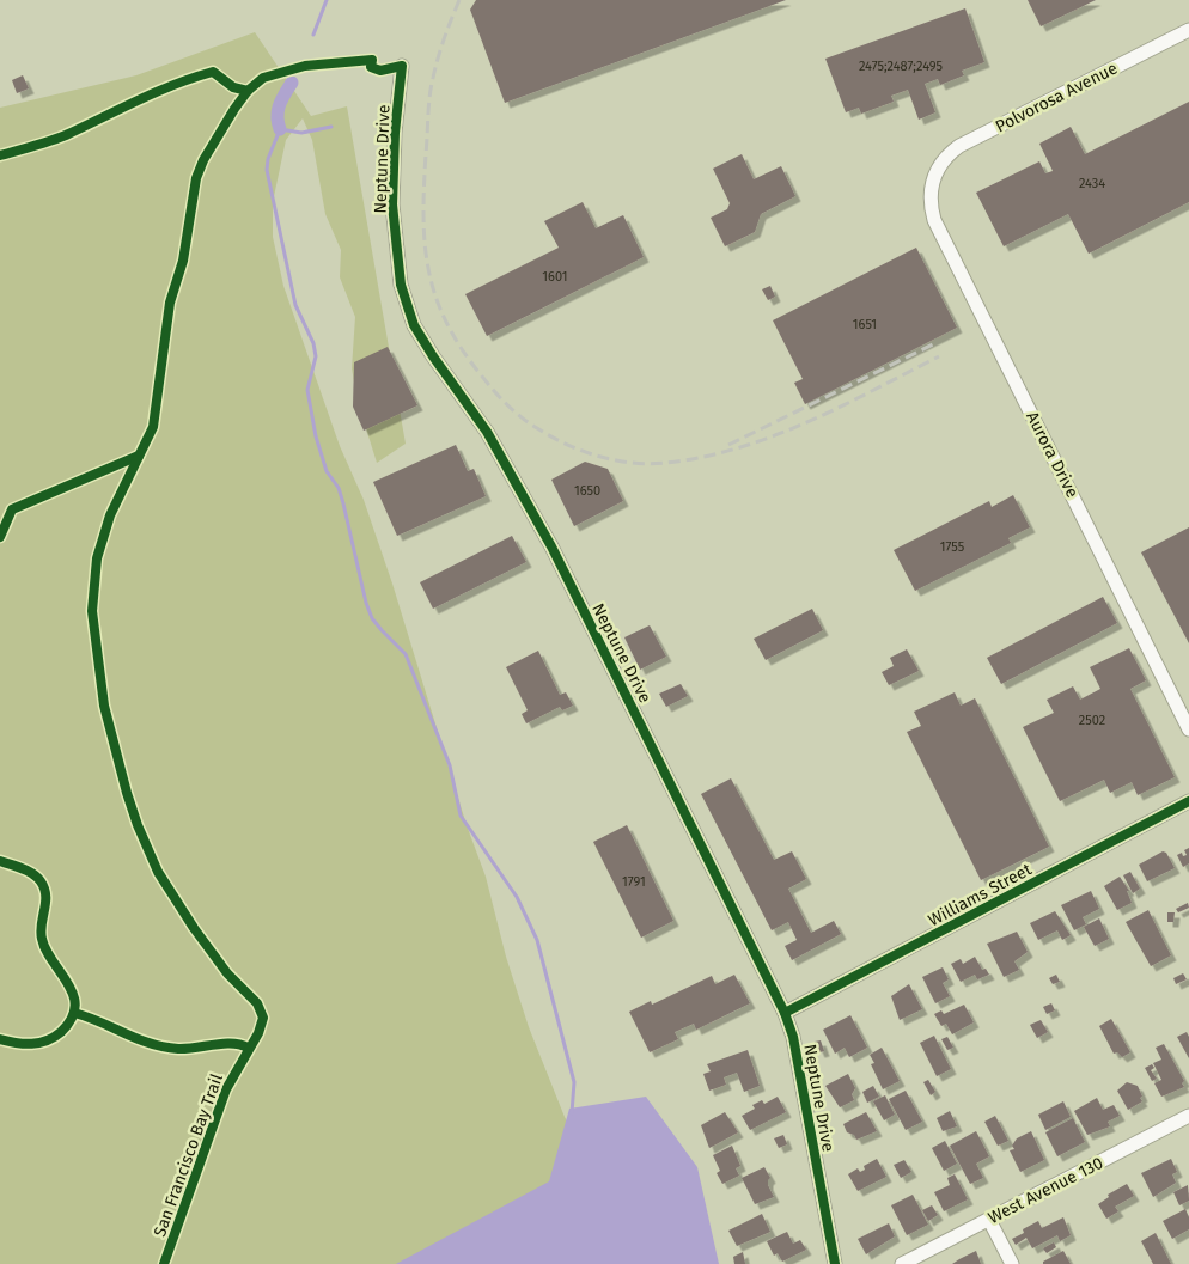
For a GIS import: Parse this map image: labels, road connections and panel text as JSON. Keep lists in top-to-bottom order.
{
  "streets": {
    "street": [
      "Polvorosa Avenue",
      "Neptune Drive",
      "Aurora Drive",
      "Williams Street",
      "West Avenue 130"
    ],
    "cycle path": ["San Francisco Bay Trail"]
  },
  "crossings": [
    ["Polvorosa Avenue", "Aurora Drive"],
    ["Neptune Drive", "Williams Street"]
  ],
  "house_numbers": [
    "2475;2487;2495",
    "2434",
    "1601",
    "1651",
    "1650",
    "1755",
    "2502",
    "1791"
  ]
}
